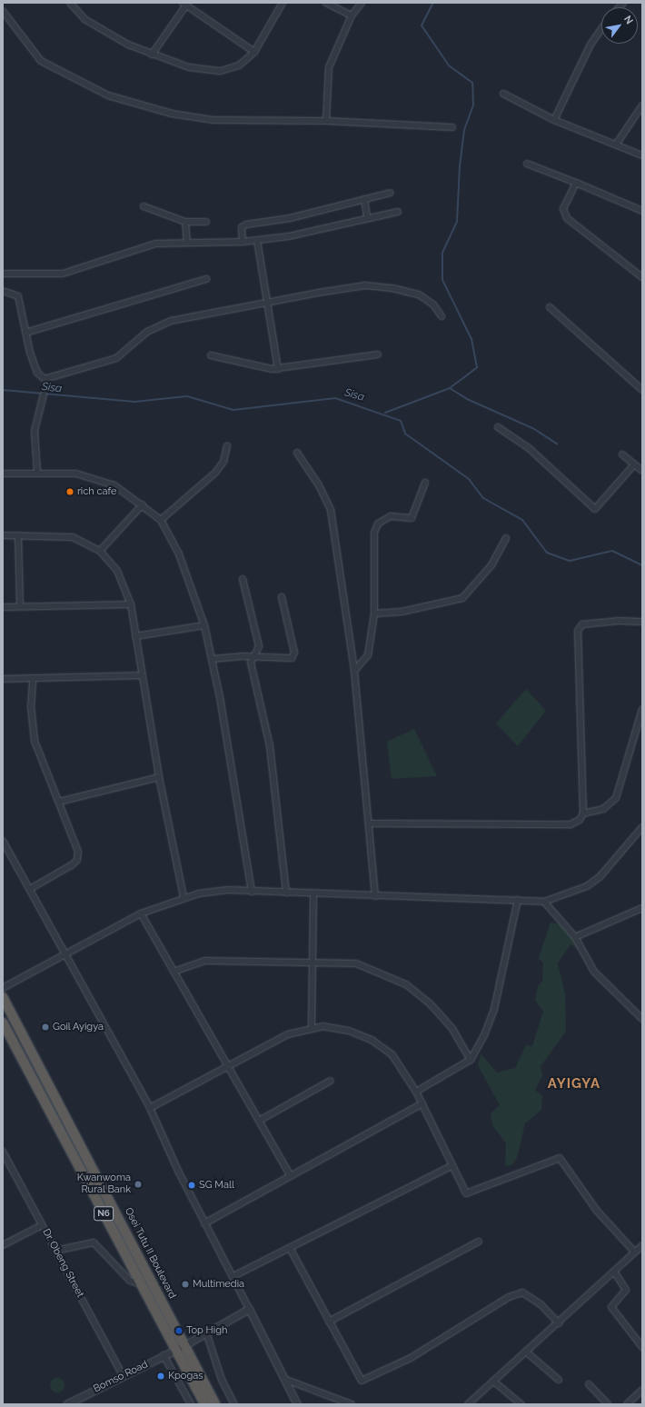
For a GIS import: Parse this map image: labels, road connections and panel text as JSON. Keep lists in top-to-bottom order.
{
  "streets": {
    "highway": ["N6", "Osei Tutu II Boulevard"],
    "street": ["Dr. Obeng Street", "Bomso Road"]
  },
  "crossings": [
    ["N6", "Bomso Road"],
    ["Osei Tutu II Boulevard", "Bomso Road"],
    ["Dr. Obeng Street", "Bomso Road"]
  ],
  "districts": ["AYIGYA"],
  "water": ["Sisa"],
  "places": [
    "rich cafe",
    "Goil Ayigya",
    "Kwanwoma Rural Bank",
    "SG Mall",
    "Multimedia",
    "Top High",
    "Kpogas"
  ],
  "north": "top right"
}
